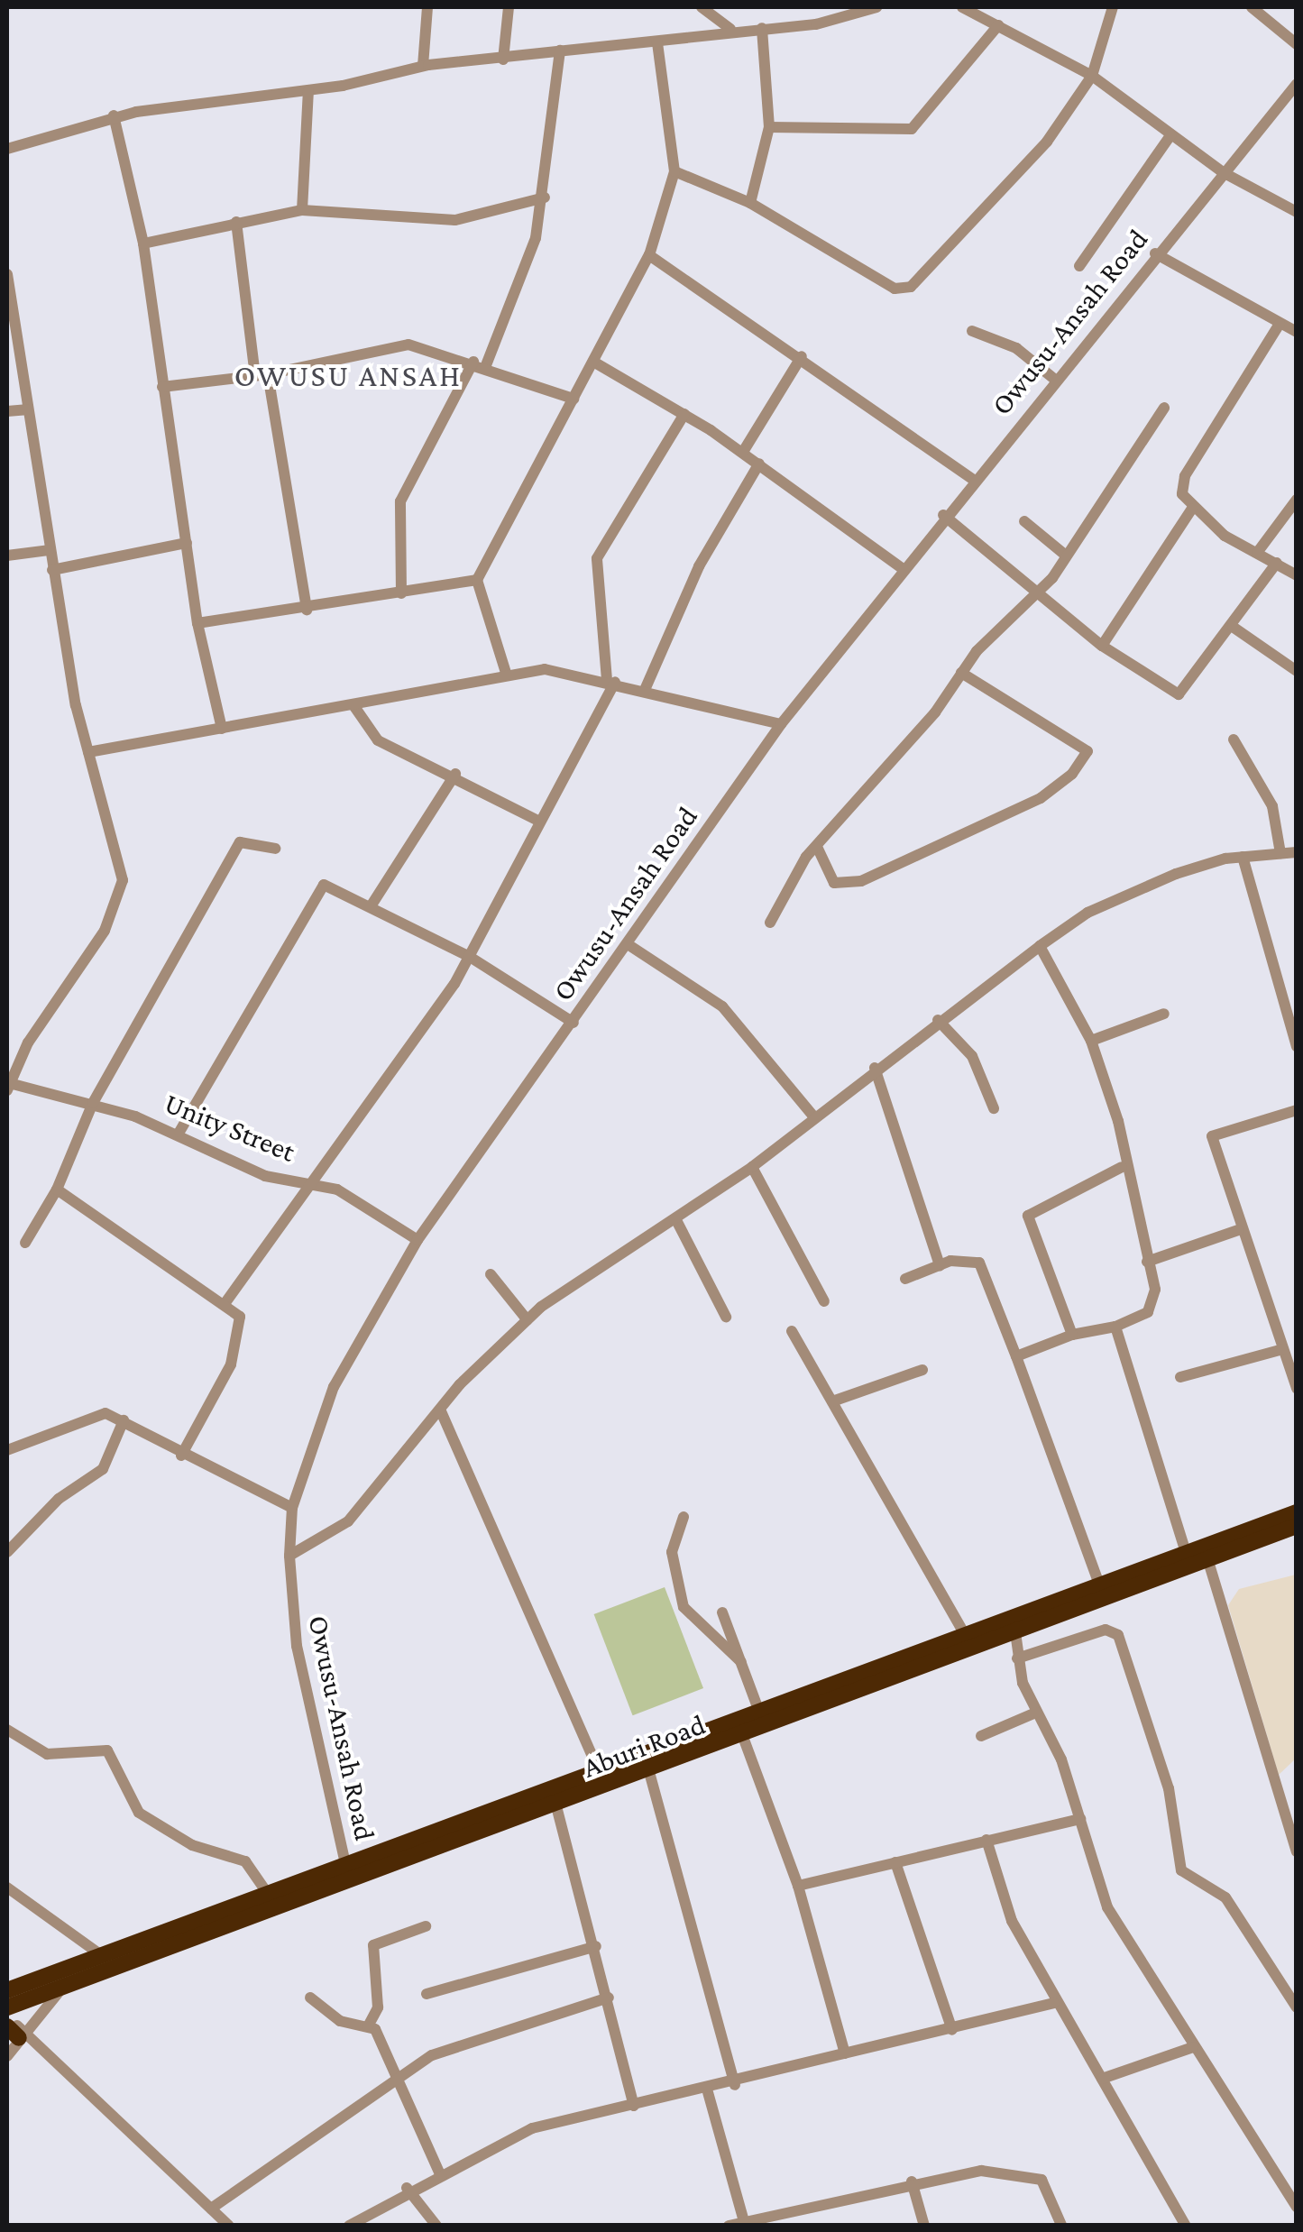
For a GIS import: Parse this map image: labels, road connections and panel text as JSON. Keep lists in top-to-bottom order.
{
  "streets": {
    "highway": ["Aburi Road"],
    "street": ["Owusu-Ansah Road", "Unity Street"]
  },
  "crossings": [
    ["Owusu-Ansah Road", "Unity Street"],
    ["Owusu-Ansah Road", "Aburi Road"]
  ],
  "districts": ["OWUSU ANSAH"]
}
